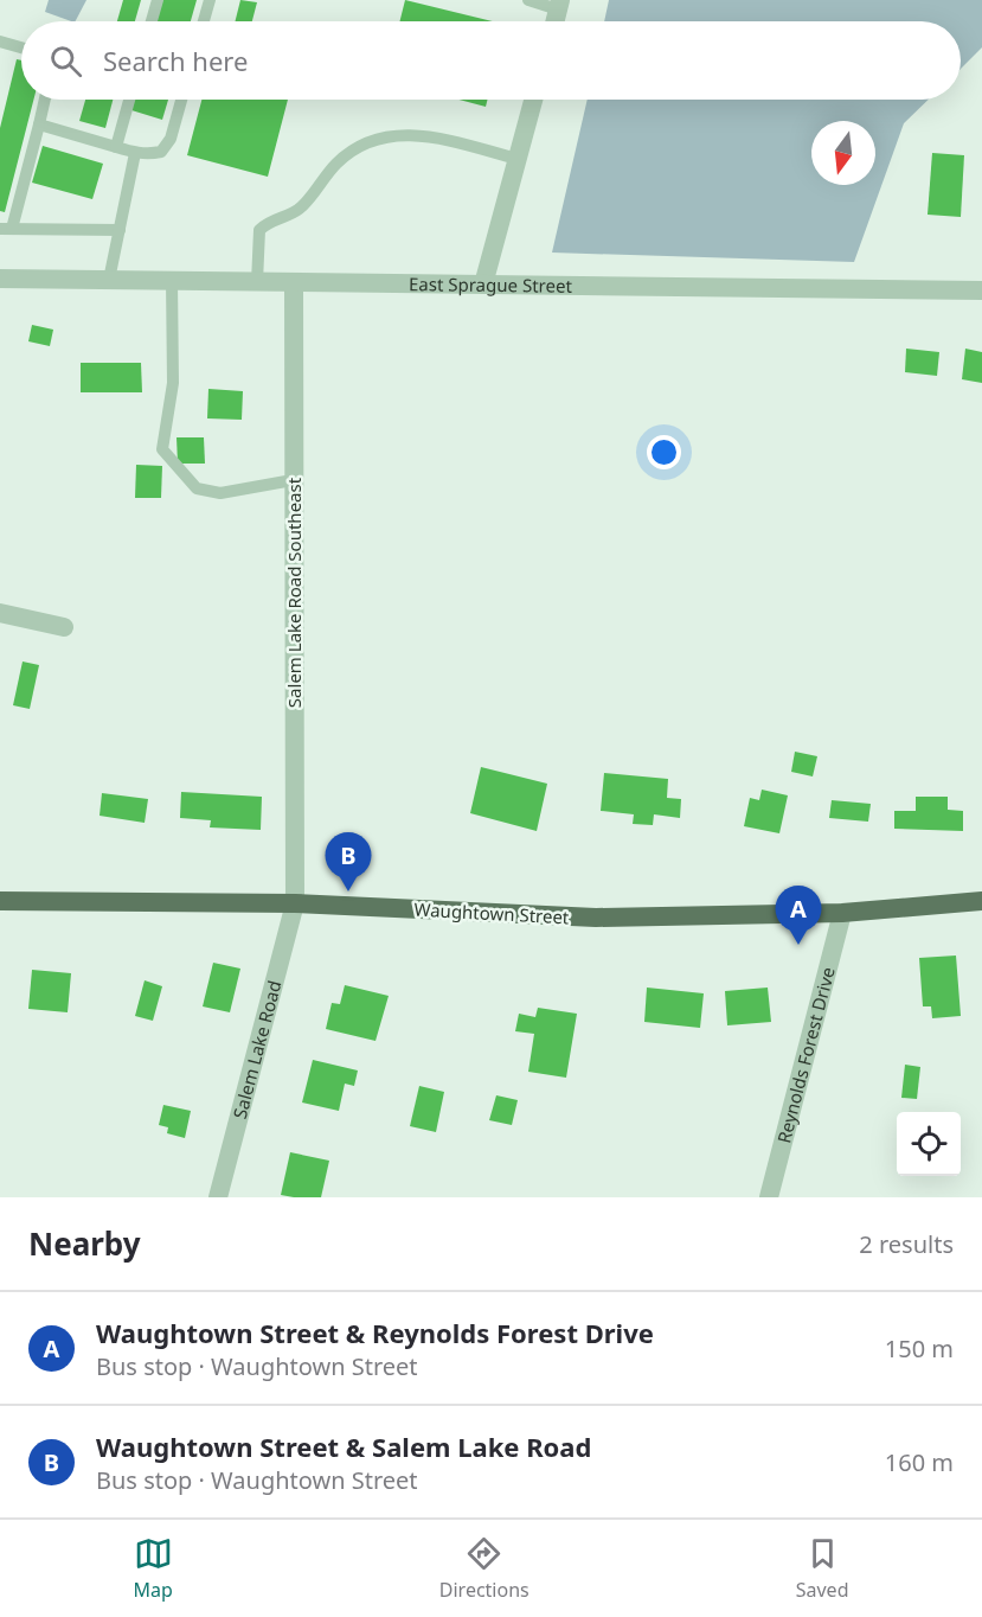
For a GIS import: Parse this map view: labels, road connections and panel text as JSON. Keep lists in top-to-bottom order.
{
  "streets": {
    "main road": ["Waughtown Street"],
    "street": [
      "East Sprague Street",
      "Salem Lake Road Southeast",
      "Salem Lake Road",
      "Reynolds Forest Drive"
    ]
  },
  "crossings": [
    ["East Sprague Street", "Salem Lake Road Southeast"],
    ["Salem Lake Road Southeast", "Waughtown Street"],
    ["Salem Lake Road Southeast", "Salem Lake Road"],
    ["Waughtown Street", "Salem Lake Road"],
    ["Waughtown Street", "Reynolds Forest Drive"]
  ],
  "north": "bottom",
  "page": {
    "search": "Search here",
    "pins": ["B", "A"],
    "heading": ["Nearby", "2 results"],
    "list": [
      {
        "mark": "A",
        "name": "Waughtown Street & Reynolds Forest Drive",
        "note": "Bus stop · Waughtown Street",
        "value": "150 m"
      },
      {
        "mark": "B",
        "name": "Waughtown Street & Salem Lake Road",
        "note": "Bus stop · Waughtown Street",
        "value": "160 m"
      }
    ],
    "nav": ["Map", "Directions", "Saved"]
  }
}
